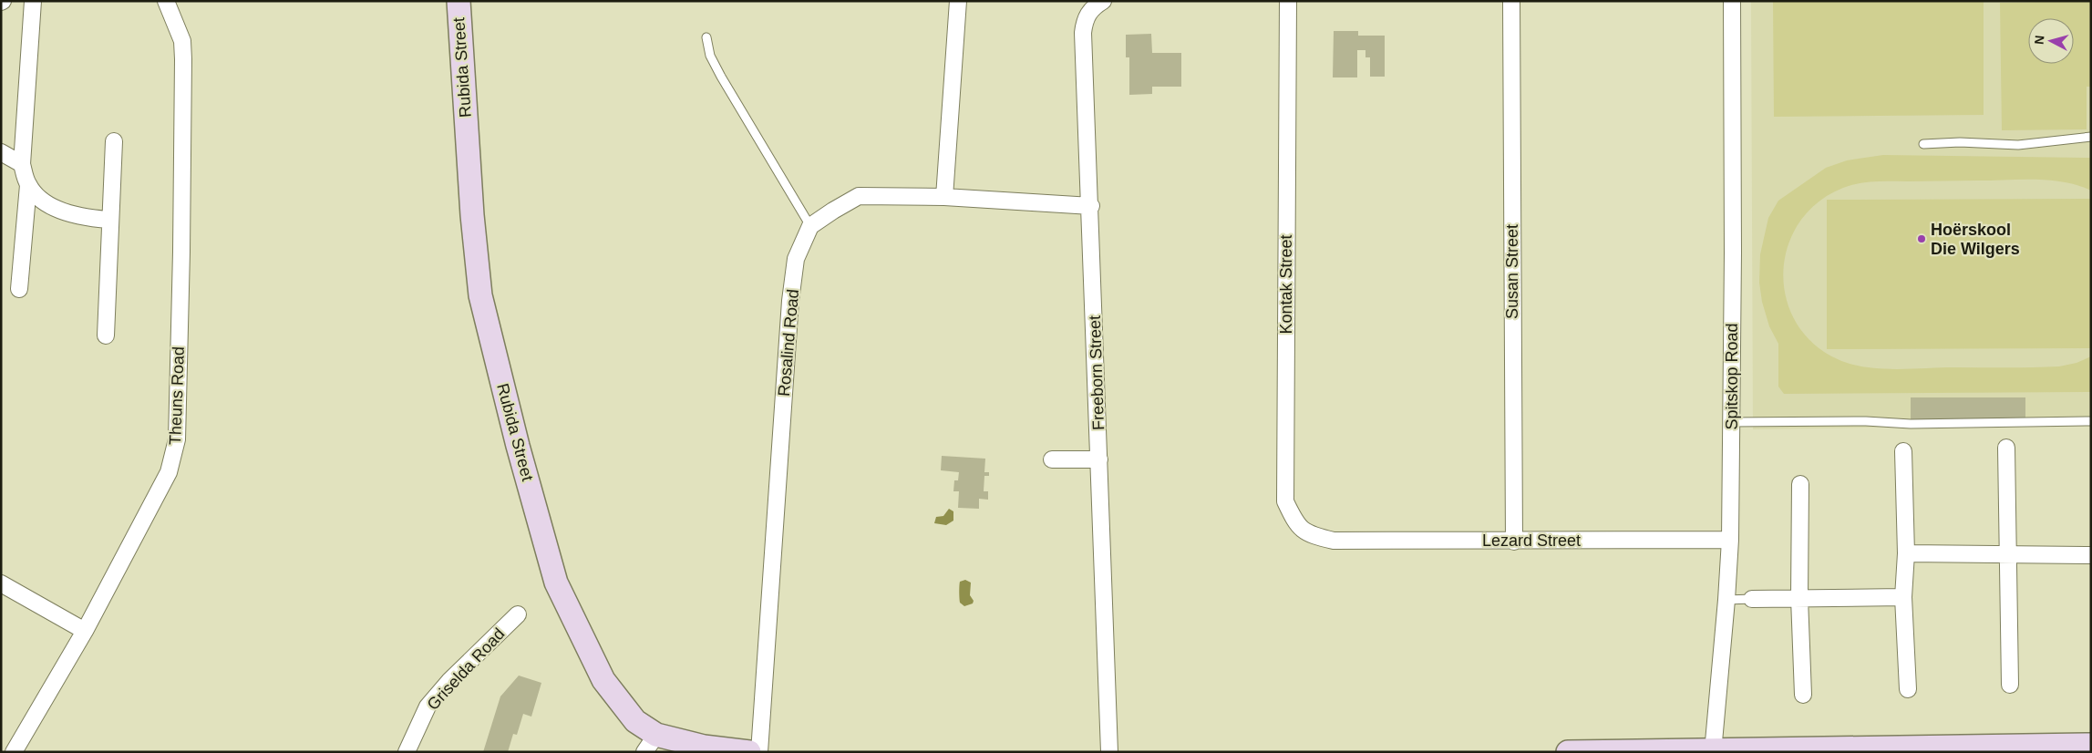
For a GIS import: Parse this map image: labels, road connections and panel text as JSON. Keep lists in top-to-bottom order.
{
  "streets": {
    "street": [
      "Rubida Street",
      "Susan Street",
      "Kontak Street",
      "Rosalind Road",
      "Freeborn Street",
      "Spitskop Road",
      "Theuns Road",
      "Lezard Street",
      "Griselda Road"
    ]
  },
  "crossings": [
    ["Susan Street", "Lezard Street"],
    ["Kontak Street", "Lezard Street"],
    ["Spitskop Road", "Lezard Street"]
  ],
  "places": ["Hoërskool Die Wilgers"],
  "north": "left"
}
